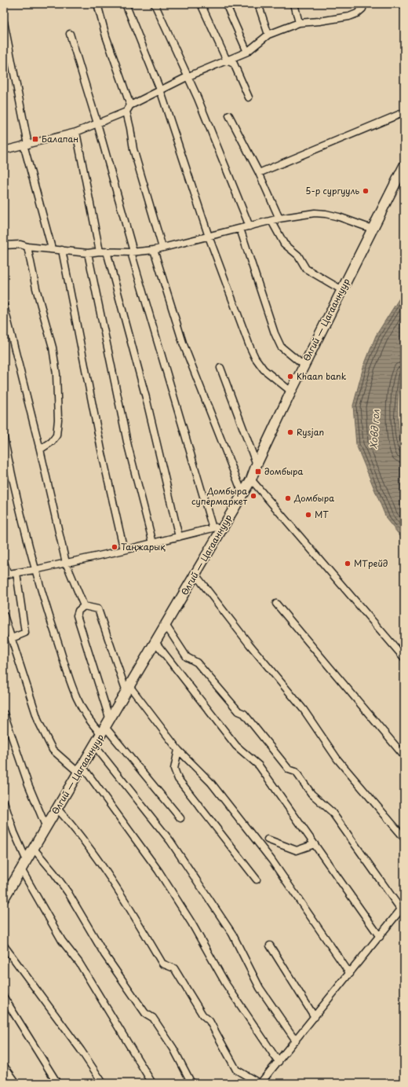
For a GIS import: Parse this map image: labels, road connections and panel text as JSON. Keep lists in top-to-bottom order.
{
  "streets": {
    "highway": ["Өлгий — Цагааннуур"]
  },
  "water": ["Ховд гол"],
  "places": {
    "transit": ["Балапан", "домбыра"],
    "other": [
      "5-р сургууль",
      "Khaan bank",
      "Rysjan",
      "Домбыра супермаркет",
      "Домбыра",
      "МТ",
      "Таңжарық",
      "MTрейд"
    ]
  }
}
